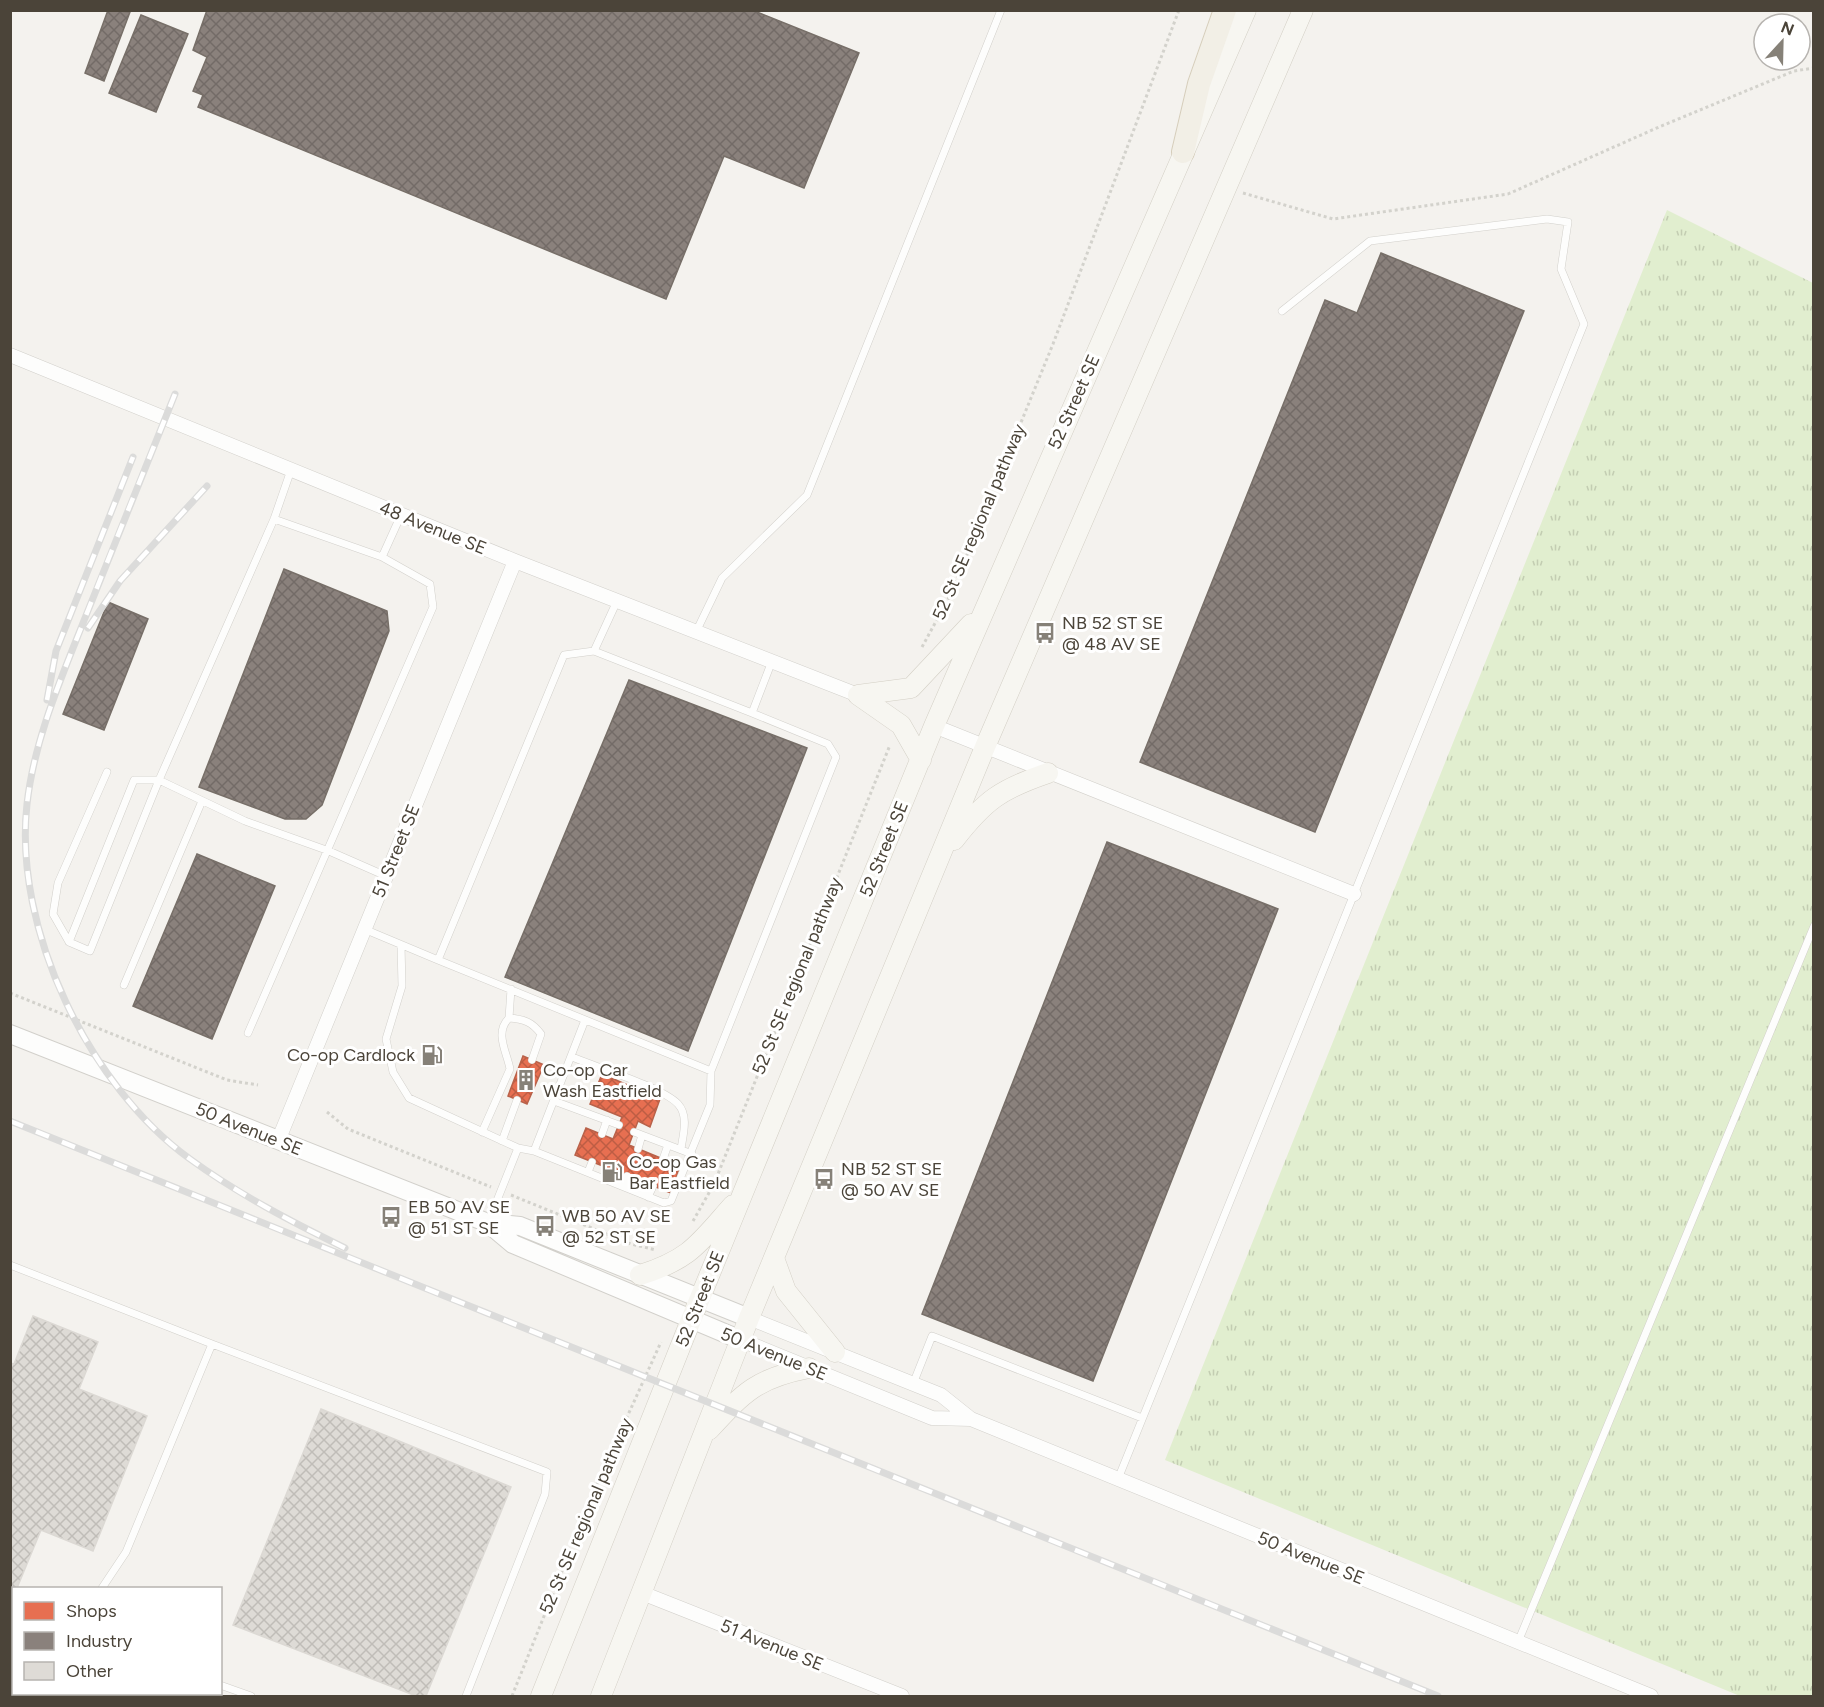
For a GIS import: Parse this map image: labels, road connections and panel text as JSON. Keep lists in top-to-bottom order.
{
  "streets": {
    "main road": ["52 Street SE"],
    "street": [
      "48 Avenue SE",
      "51 Street SE",
      "50 Avenue SE",
      "51 Avenue SE"
    ],
    "path": ["52 St SE regional pathway"]
  },
  "crossings": [
    ["52 Street SE", "50 Avenue SE"],
    ["48 Avenue SE", "51 Street SE"],
    ["51 Street SE", "50 Avenue SE"]
  ],
  "places": {
    "bus stop": [
      "NB 52 ST SE @ 48 AV SE",
      "NB 52 ST SE @ 50 AV SE",
      "EB 50 AV SE @ 51 ST SE",
      "WB 50 AV SE @ 52 ST SE"
    ],
    "fuel station": ["Co-op Cardlock", "Co-op Gas Bar Eastfield"],
    "building": ["Co-op Car Wash Eastfield"]
  },
  "legend": ["Shops", "Industry", "Other"],
  "north": "top"
}
